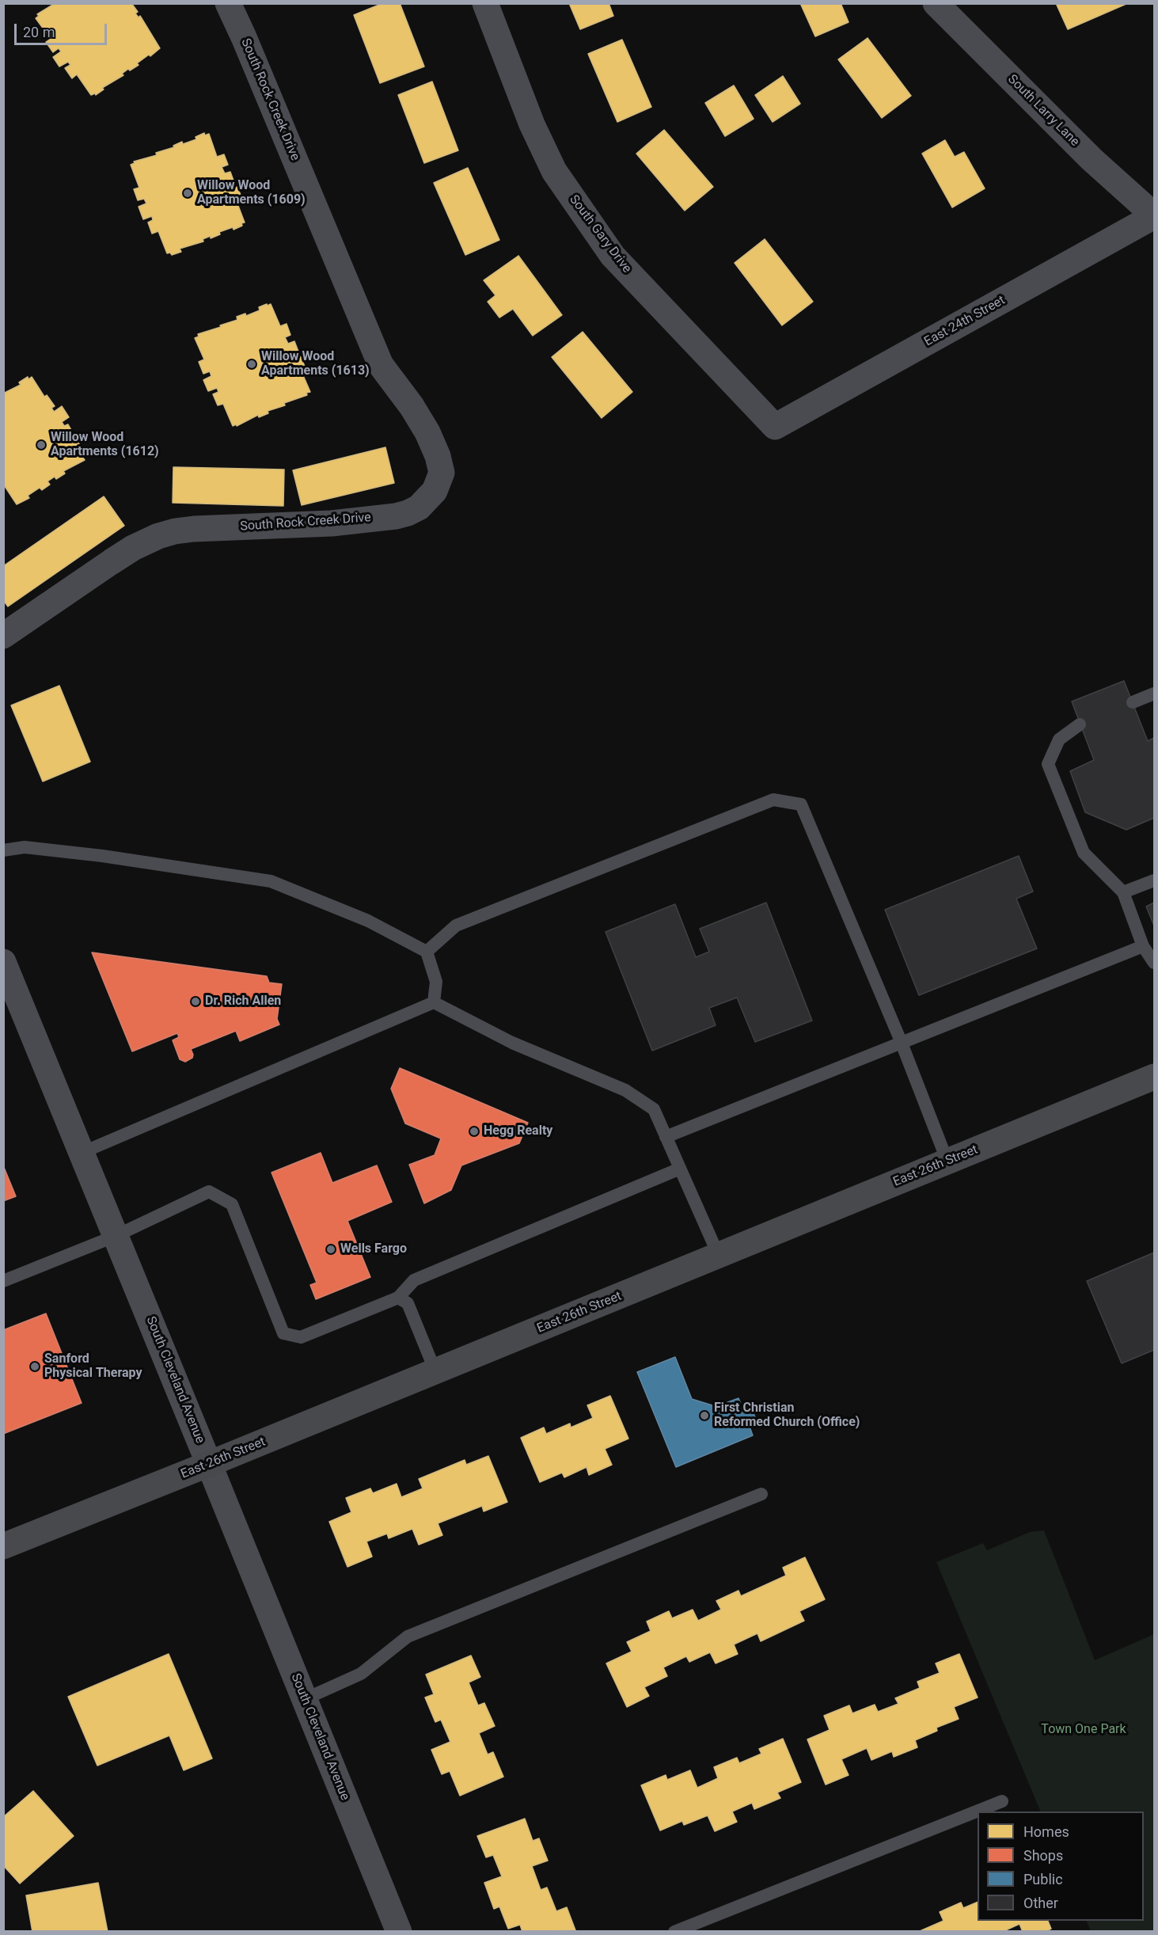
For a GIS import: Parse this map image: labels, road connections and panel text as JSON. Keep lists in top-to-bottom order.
{
  "streets": {
    "main road": ["East 26th Street"],
    "street": [
      "South Rock Creek Drive",
      "South Larry Lane",
      "South Gary Drive",
      "East 24th Street",
      "South Cleveland Avenue"
    ]
  },
  "crossings": [
    ["South Larry Lane", "East 24th Street"],
    ["South Gary Drive", "East 24th Street"],
    ["East 26th Street", "South Cleveland Avenue"]
  ],
  "parks": ["Town One Park"],
  "places": [
    "Willow Wood Apartments (1609)",
    "Willow Wood Apartments (1613)",
    "Willow Wood Apartments (1612)",
    "Dr. Rich Allen",
    "Hegg Realty",
    "Wells Fargo",
    "Sanford Physical Therapy",
    "First Christian Reformed Church (Office)"
  ],
  "legend": [
    "Homes",
    "Shops",
    "Public",
    "Other"
  ],
  "scale_bar": "20 m"
}
